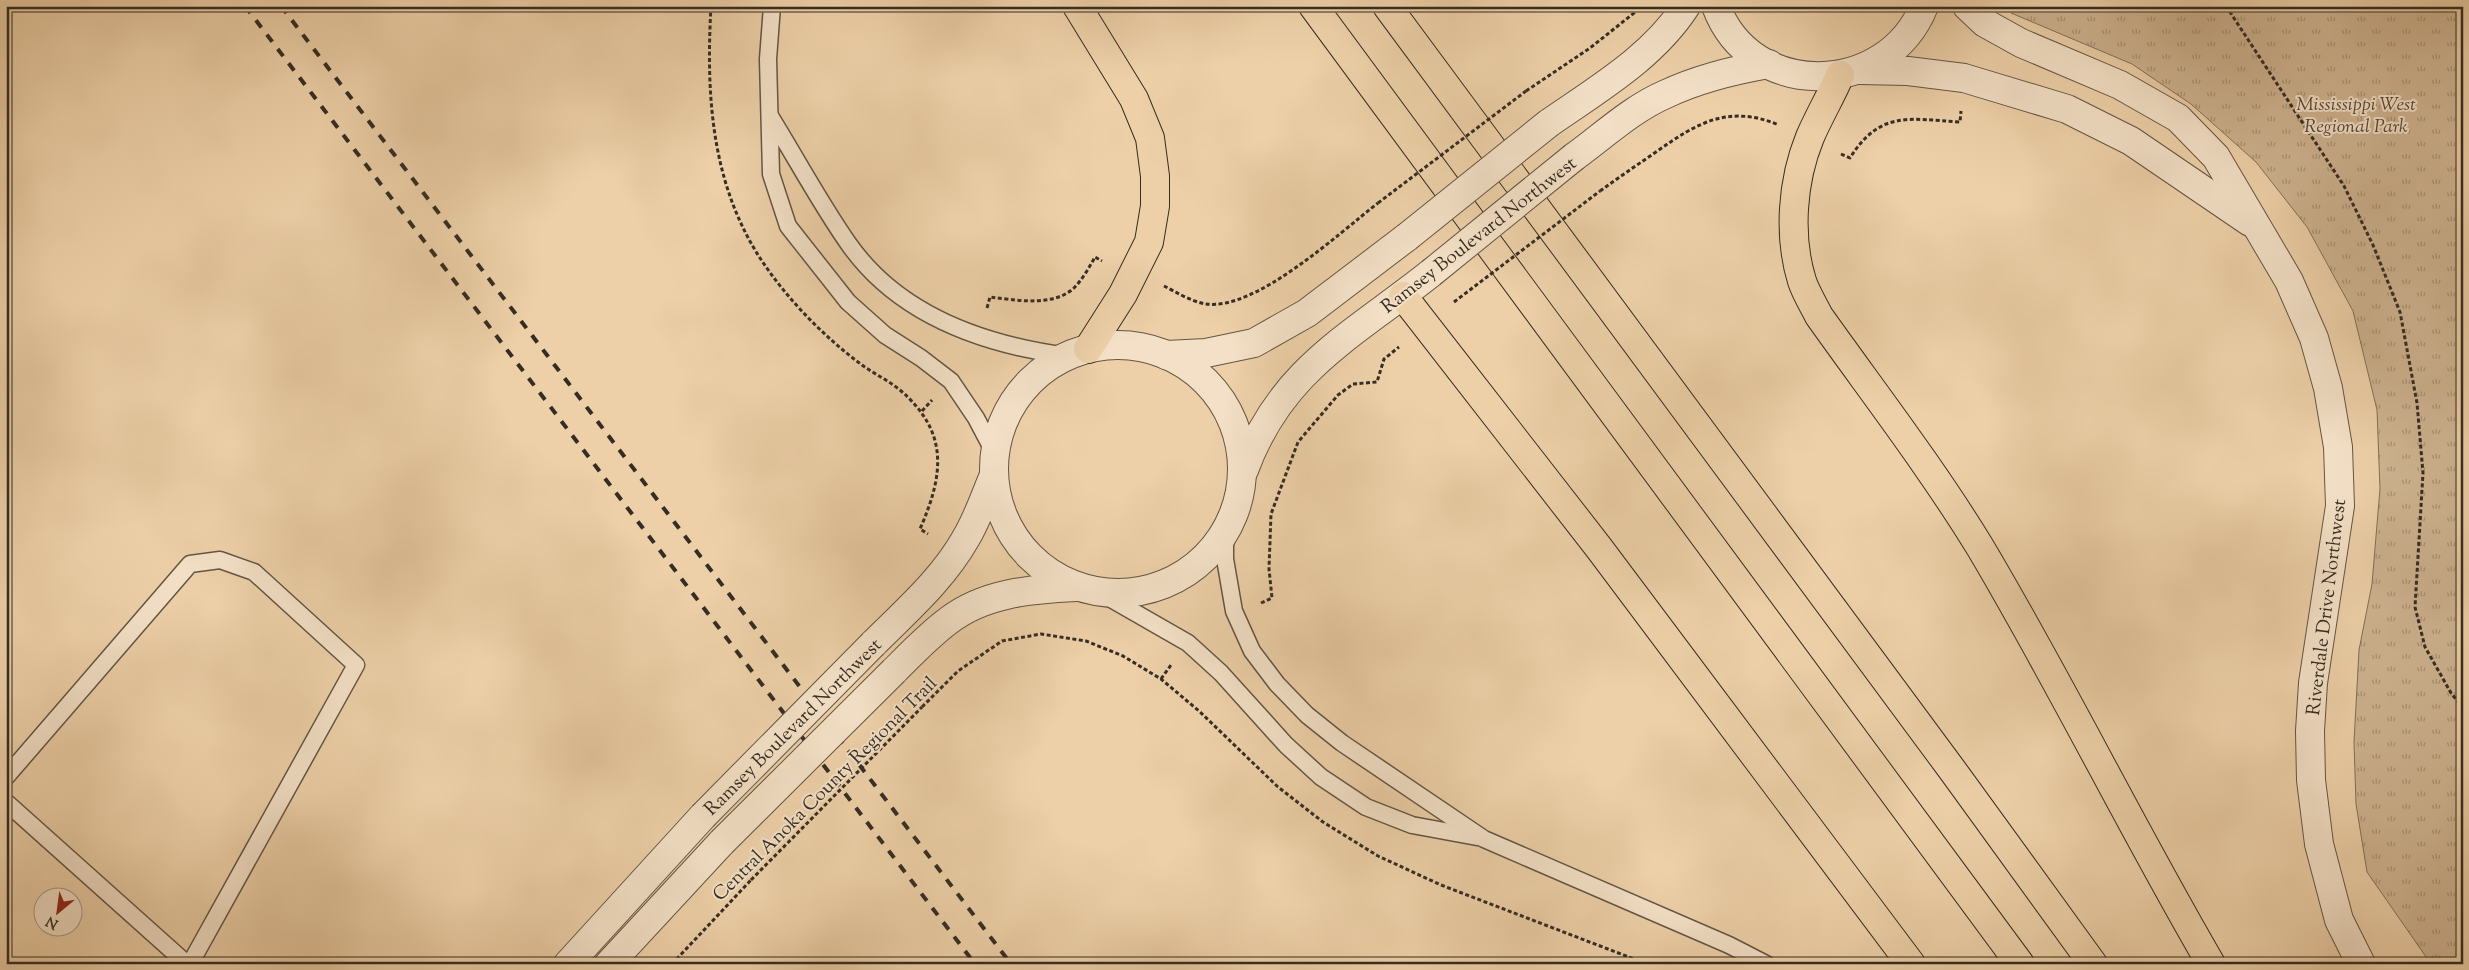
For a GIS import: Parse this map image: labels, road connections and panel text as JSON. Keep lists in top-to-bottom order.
{
  "streets": {
    "street": ["Ramsey Boulevard Northwest", "Riverdale Drive Northwest"],
    "path": ["Central Anoka County Regional Trail"]
  },
  "crossings": [
    ["Ramsey Boulevard Northwest", "Riverdale Drive Northwest"]
  ],
  "parks": ["Mississippi West Regional Park"],
  "north": "bottom left"
}
